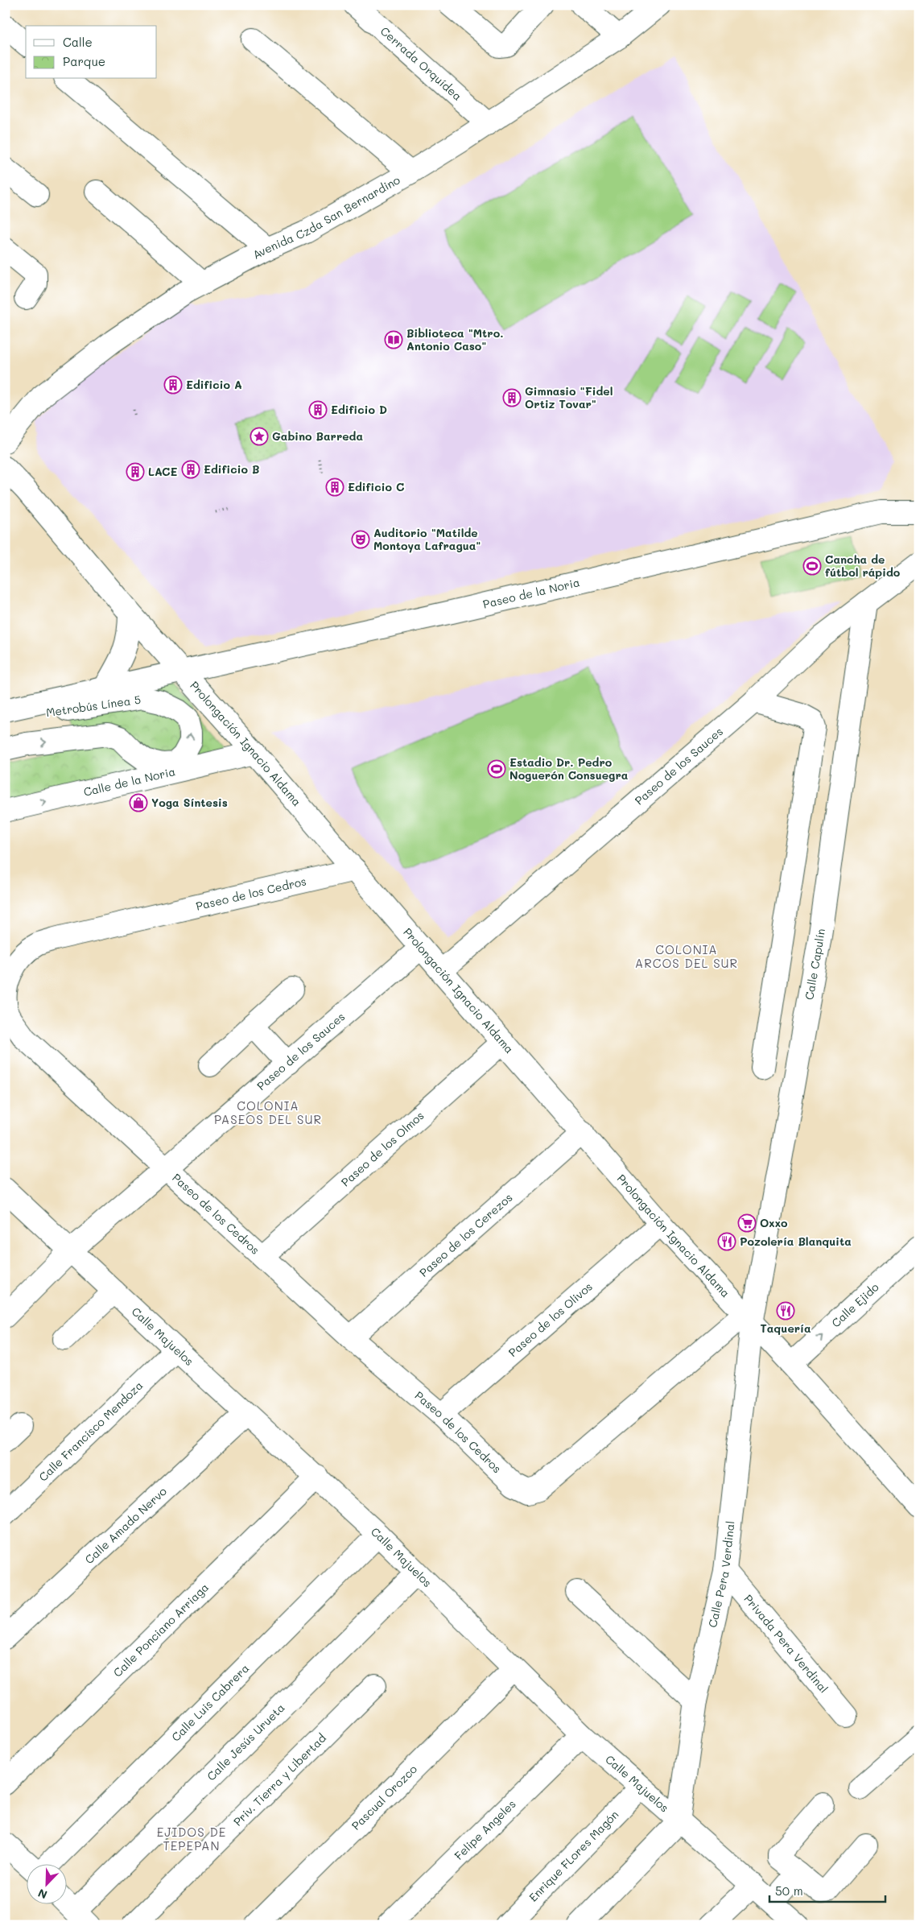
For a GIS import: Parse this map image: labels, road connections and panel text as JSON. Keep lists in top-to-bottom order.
{
  "streets": {
    "street": [
      "Cerrada Orquídea",
      "Avenida Czda San Bernardino",
      "Paseo de la Noria",
      "Metrobús Línea 5",
      "Prolongación Ignacio Aldama",
      "Paseo de los Sauces",
      "Calle de la Noria",
      "Paseo de los Cedros",
      "Calle Capulín",
      "Paseo de los Olmos",
      "Paseo de los Cerezos",
      "Calle Ejido",
      "Paseo de los Olivos",
      "Calle Majuelos",
      "Calle Francisco Mendoza",
      "Calle Amado Nervo",
      "Calle Pera Verdinal",
      "Calle Ponciano Arriaga",
      "Privada Pera Verdinal",
      "Calle Luis Cabrera",
      "Calle Jesús Urueta",
      "Priv. Tierra y Libertad",
      "Pascual Orozco",
      "Felipe Angeles",
      "Enrique FLores Magón"
    ]
  },
  "crossings": [
    ["Cerrada Orquídea", "Avenida Czda San Bernardino"],
    ["Paseo de la Noria", "Prolongación Ignacio Aldama"],
    ["Prolongación Ignacio Aldama", "Paseo de los Sauces"],
    ["Prolongación Ignacio Aldama", "Calle de la Noria"],
    ["Prolongación Ignacio Aldama", "Paseo de los Cedros"],
    ["Prolongación Ignacio Aldama", "Calle Capulín"],
    ["Prolongación Ignacio Aldama", "Paseo de los Olmos"],
    ["Prolongación Ignacio Aldama", "Paseo de los Cerezos"],
    ["Prolongación Ignacio Aldama", "Calle Ejido"],
    ["Prolongación Ignacio Aldama", "Paseo de los Olivos"],
    ["Prolongación Ignacio Aldama", "Calle Pera Verdinal"],
    ["Paseo de los Sauces", "Paseo de los Cedros"],
    ["Paseo de los Sauces", "Calle Capulín"],
    ["Paseo de los Sauces", "Calle Majuelos"],
    ["Paseo de los Cedros", "Calle Capulín"],
    ["Paseo de los Cedros", "Paseo de los Olmos"],
    ["Paseo de los Cedros", "Paseo de los Cerezos"],
    ["Paseo de los Cedros", "Paseo de los Olivos"],
    ["Paseo de los Cedros", "Calle Pera Verdinal"],
    ["Calle Capulín", "Calle Pera Verdinal"],
    ["Calle Majuelos", "Calle Francisco Mendoza"],
    ["Calle Majuelos", "Calle Amado Nervo"],
    ["Calle Majuelos", "Calle Pera Verdinal"],
    ["Calle Majuelos", "Calle Ponciano Arriaga"],
    ["Calle Majuelos", "Calle Luis Cabrera"],
    ["Calle Majuelos", "Calle Jesús Urueta"],
    ["Calle Majuelos", "Pascual Orozco"],
    ["Calle Majuelos", "Felipe Angeles"],
    ["Calle Majuelos", "Enrique FLores Magón"],
    ["Calle Pera Verdinal", "Privada Pera Verdinal"]
  ],
  "one_way": ["Calle Ejido"],
  "districts": ["COLONIA ARCOS DEL SUR", "COLONIA PASEOS DEL SUR", "EJIDOS DE TEPEPAN"],
  "places": {
    "library": ["Biblioteca \"Mtro. Antonio Caso\""],
    "building": [
      "Edificio A",
      "Gimnasio \"Fidel Ortiz Tovar\"",
      "Edificio D",
      "Edificio B",
      "LACE",
      "Edificio C"
    ],
    "place": ["Gabino Barreda"],
    "theatre": ["Auditorio \"Matilde Montoya Lafragua\""],
    "sports": ["Cancha de fútbol rápido", "Estadio Dr. Pedro Noguerón Consuegra"],
    "shop": ["Yoga Síntesis"],
    "supermarket": ["Oxxo"],
    "restaurant": ["Pozolería Blanquita", "Taquería"]
  },
  "legend": ["Calle", "Parque"],
  "scale_bar": "50 m",
  "north": "bottom left"
}
